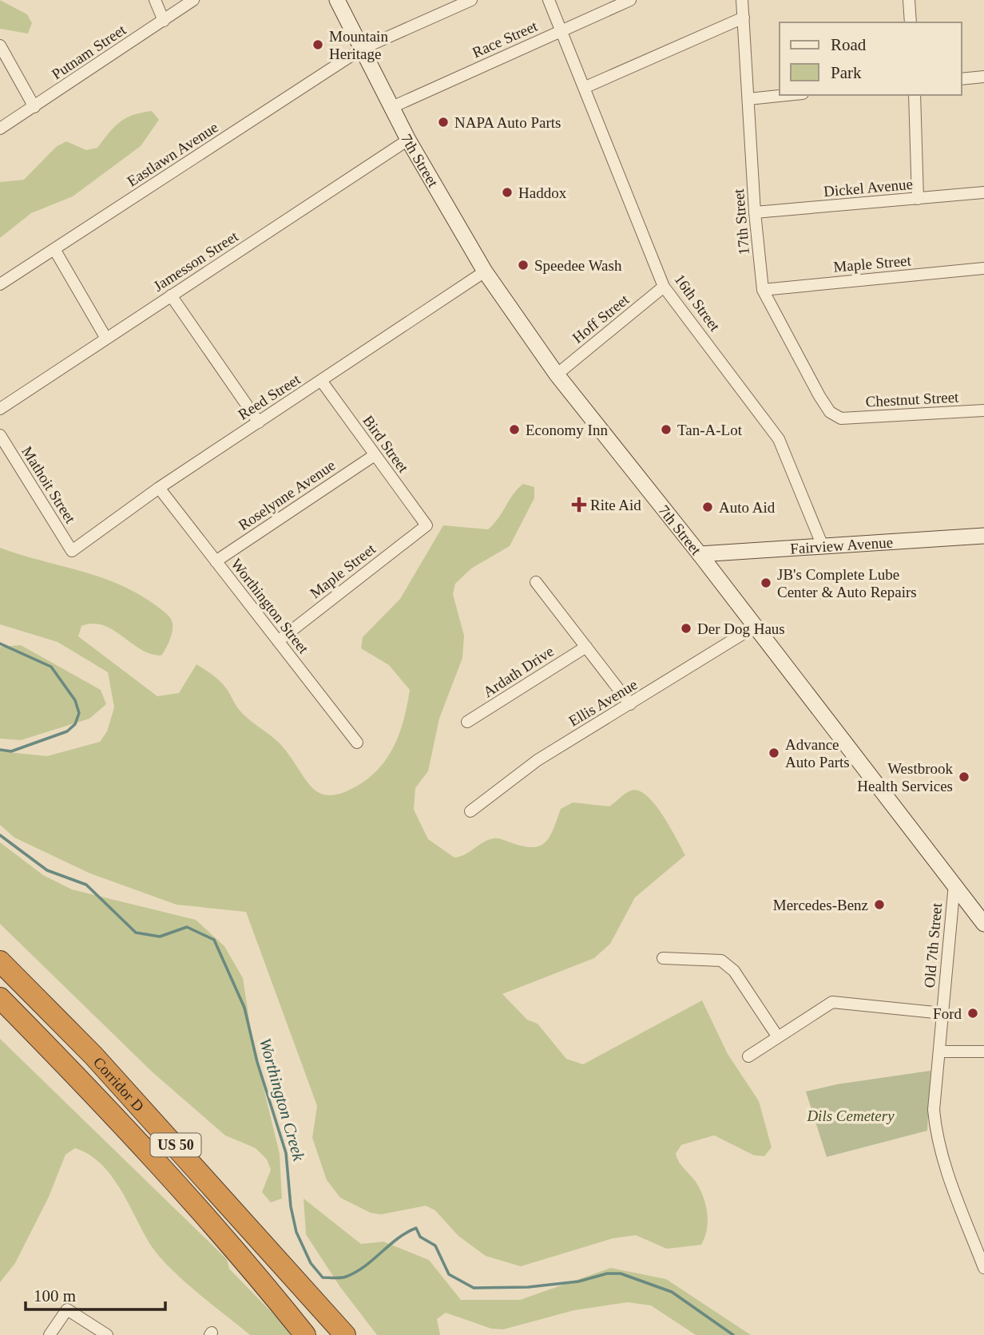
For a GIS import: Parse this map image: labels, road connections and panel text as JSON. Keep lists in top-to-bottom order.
{
  "streets": {
    "highway": ["Corridor D", "US 50"],
    "main road": ["7th Street", "Fairview Avenue"],
    "street": [
      "Race Street",
      "Putnam Street",
      "Eastlawn Avenue",
      "Dickel Avenue",
      "17th Street",
      "Jamesson Street",
      "Maple Street",
      "16th Street",
      "Hoff Street",
      "Reed Street",
      "Chestnut Street",
      "Bird Street",
      "Mathoit Street",
      "Roselynne Avenue",
      "Worthington Street",
      "Ardath Drive",
      "Ellis Avenue",
      "Old 7th Street"
    ]
  },
  "crossings": [
    ["Race Street", "7th Street"],
    ["Race Street", "16th Street"],
    ["Eastlawn Avenue", "7th Street"],
    ["7th Street", "Jamesson Street"],
    ["7th Street", "Hoff Street"],
    ["7th Street", "Reed Street"],
    ["7th Street", "Fairview Avenue"],
    ["7th Street", "Ellis Avenue"],
    ["7th Street", "Old 7th Street"],
    ["Dickel Avenue", "17th Street"],
    ["17th Street", "Maple Street"],
    ["17th Street", "Chestnut Street"],
    ["Maple Street", "Bird Street"],
    ["Maple Street", "Worthington Street"],
    ["16th Street", "Hoff Street"],
    ["16th Street", "Fairview Avenue"],
    ["Reed Street", "Bird Street"],
    ["Reed Street", "Mathoit Street"],
    ["Reed Street", "Worthington Street"],
    ["Bird Street", "Roselynne Avenue"],
    ["Roselynne Avenue", "Worthington Street"]
  ],
  "water": ["Worthington Creek"],
  "parks": ["Dils Cemetery"],
  "places": {
    "other": [
      "Mountain Heritage",
      "NAPA Auto Parts",
      "Haddox",
      "Speedee Wash",
      "Economy Inn",
      "Tan-A-Lot",
      "Auto Aid",
      "JB's Complete Lube Center & Auto Repairs",
      "Der Dog Haus",
      "Advance Auto Parts",
      "Westbrook Health Services",
      "Mercedes-Benz",
      "Ford"
    ],
    "health": ["Rite Aid"]
  },
  "legend": ["Road", "Park"],
  "scale_bar": "100 m"
}
